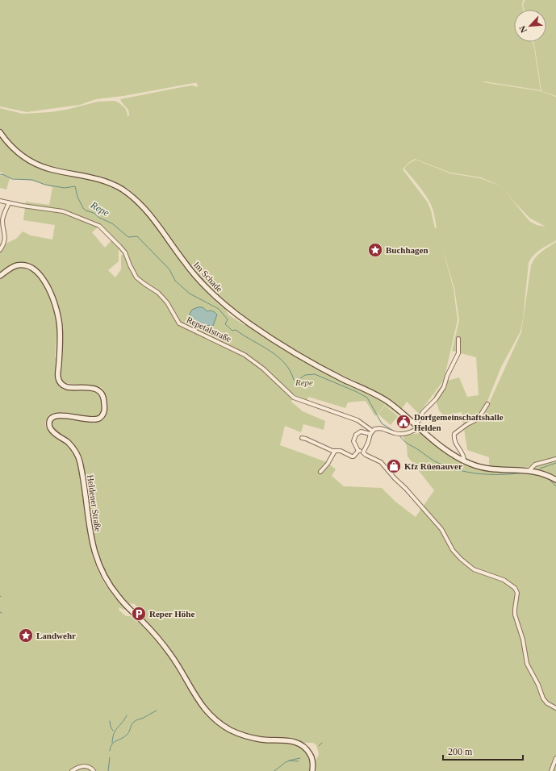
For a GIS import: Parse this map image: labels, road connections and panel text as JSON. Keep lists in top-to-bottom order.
{
  "streets": {
    "main road": ["Im Schade", "Heldener Straße"],
    "street": ["Repetalstraße"]
  },
  "water": ["Repe"],
  "parks": ["Repe"],
  "places": {
    "place": ["Buchhagen", "Landwehr"],
    "public building": ["Dorfgemeinschaftshalle Helden"],
    "shop": ["Kfz Rüenauver"],
    "parking": ["Reper Höhe"]
  },
  "scale_bar": "200 m",
  "north": "bottom left"
}
